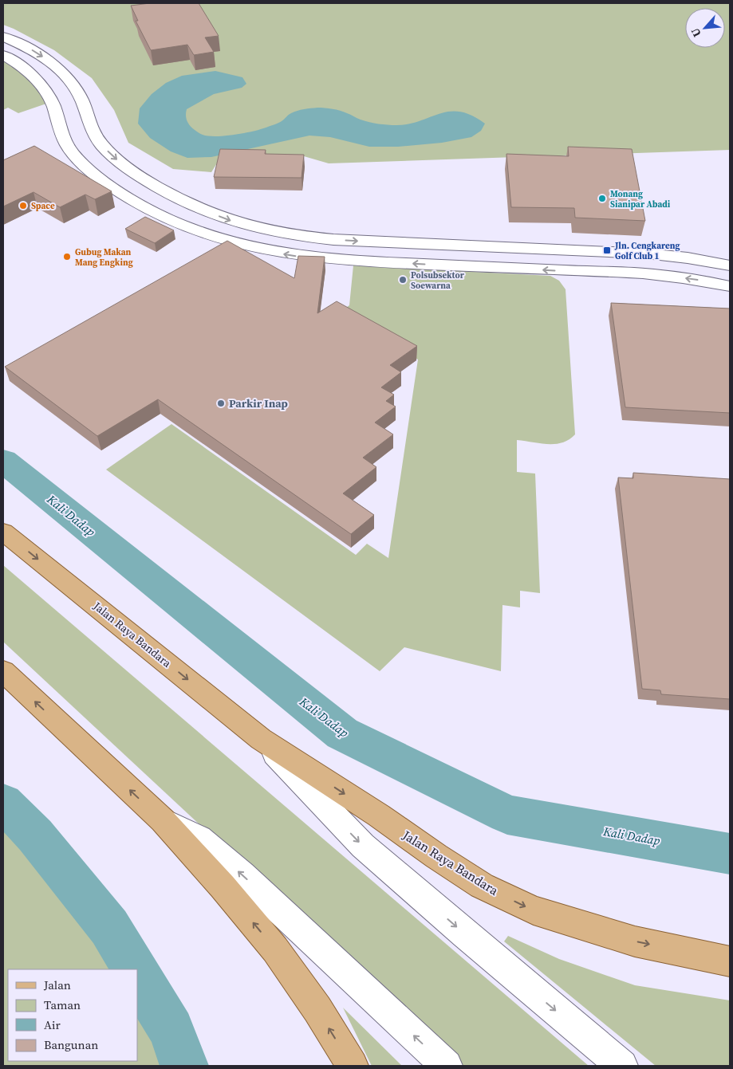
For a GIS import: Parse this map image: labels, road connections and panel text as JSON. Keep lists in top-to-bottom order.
{
  "streets": {
    "main road": ["Jalan Raya Bandara"]
  },
  "water": ["Kali Dadap"],
  "places": {
    "other": [
      "Monang Sianipar Abadi",
      "Space",
      "Gubug Makan Mang Engking",
      "Polsubsektor Soewarna",
      "Parkir Inap"
    ],
    "transit": ["Jln. Cengkareng Golf Club 1"]
  },
  "legend": [
    "Jalan",
    "Taman",
    "Air",
    "Bangunan"
  ],
  "north": "bottom left"
}
